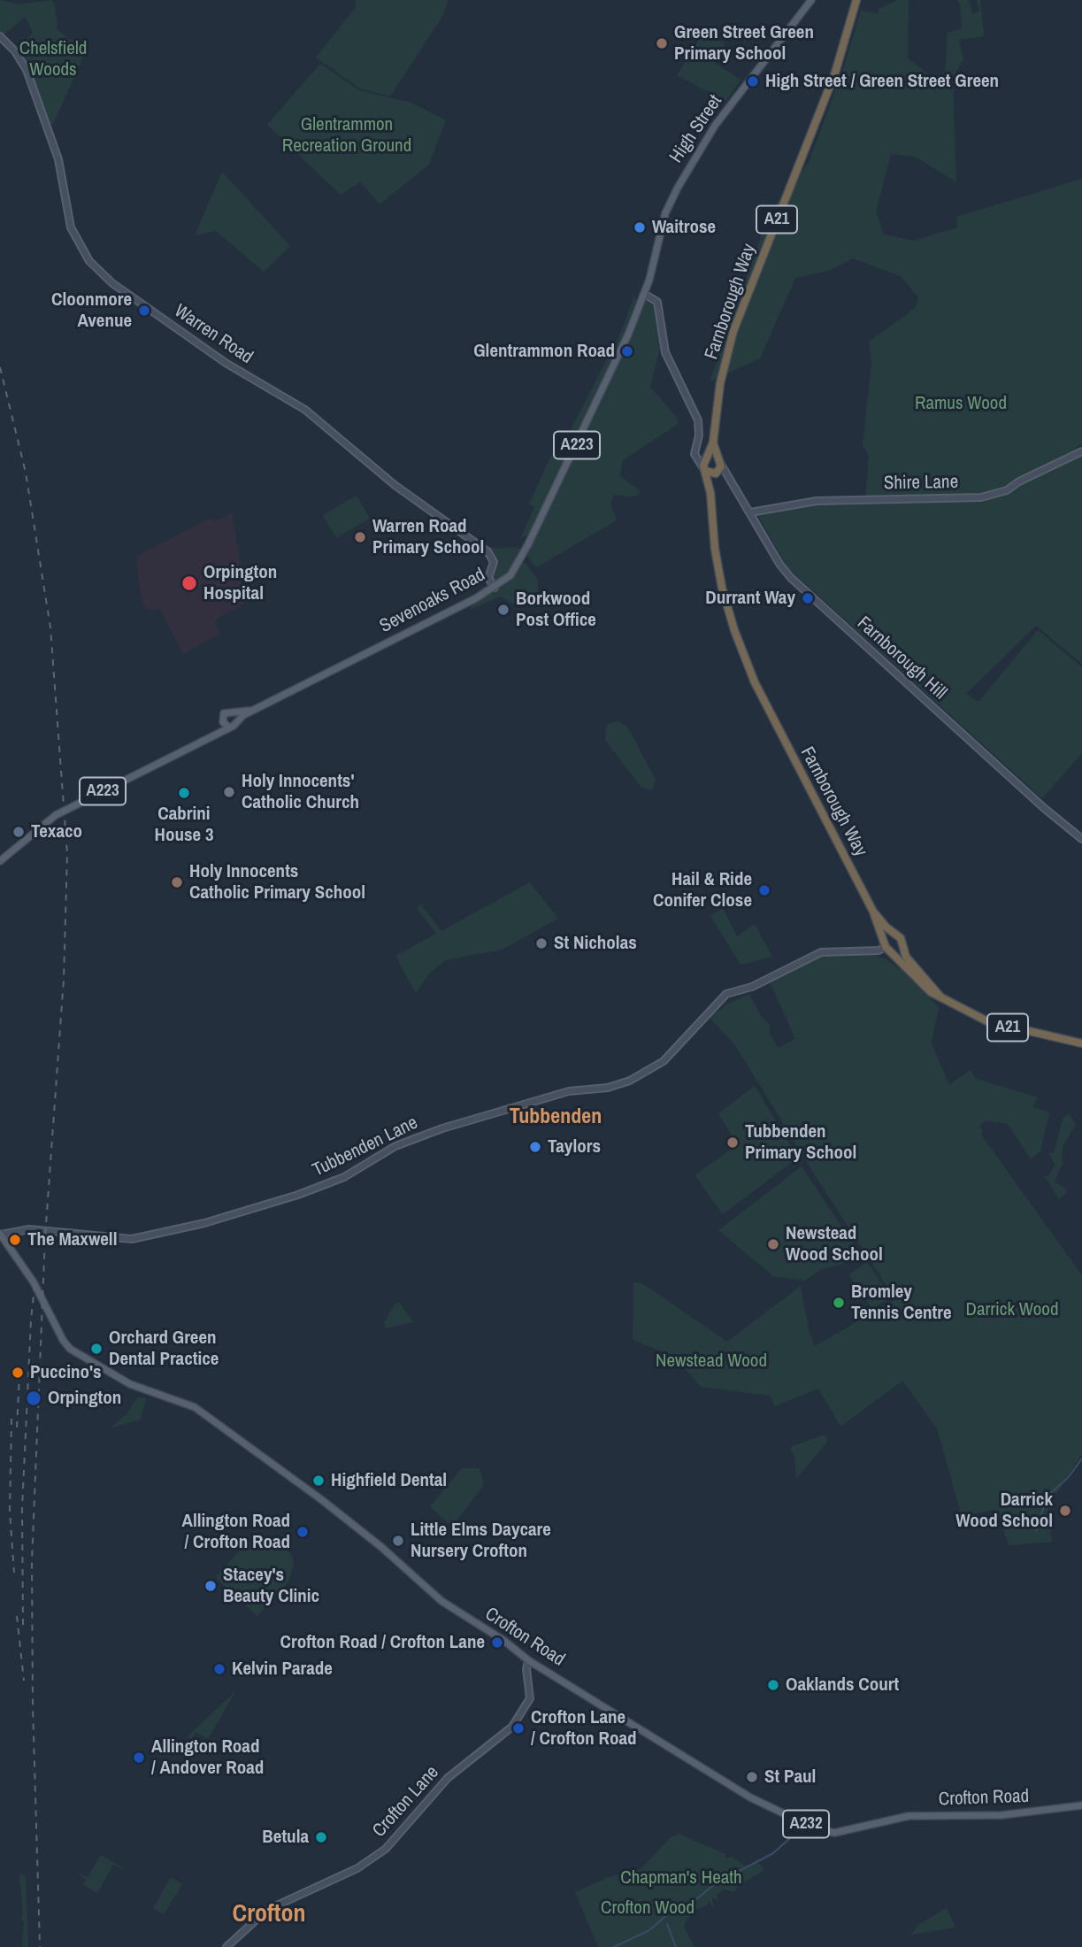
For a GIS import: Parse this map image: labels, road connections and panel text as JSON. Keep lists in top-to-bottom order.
{
  "streets": {
    "highway": ["A21", "Farnborough Way"],
    "main road": [
      "High Street",
      "A223",
      "Sevenoaks Road",
      "Crofton Road",
      "A232"
    ],
    "street": [
      "Warren Road",
      "Shire Lane",
      "Farnborough Hill",
      "Tubbenden Lane",
      "Crofton Lane"
    ]
  },
  "crossings": [
    ["High Street", "Sevenoaks Road"],
    ["Farnborough Way", "Farnborough Hill"],
    ["Farnborough Way", "Tubbenden Lane"],
    ["Warren Road", "Sevenoaks Road"],
    ["A223", "Sevenoaks Road"],
    ["Shire Lane", "Farnborough Hill"],
    ["Tubbenden Lane", "Crofton Road"],
    ["Crofton Road", "Crofton Lane"]
  ],
  "districts": ["Tubbenden", "Crofton"],
  "parks": [
    "Chelsfield Woods",
    "Glentrammon Recreation Ground",
    "Ramus Wood",
    "Darrick Wood",
    "Newstead Wood",
    "Chapman's Heath",
    "Crofton Wood"
  ],
  "places": [
    "Green Street Green Primary School",
    "High Street / Green Street Green",
    "Waitrose",
    "Cloonmore Avenue",
    "Glentrammon Road",
    "Warren Road Primary School",
    "Orpington Hospital",
    "Durrant Way",
    "Borkwood Post Office",
    "Holy Innocents' Catholic Church",
    "Cabrini House 3",
    "Texaco",
    "Holy Innocents Catholic Primary School",
    "Hail & Ride Conifer Close",
    "St Nicholas",
    "Tubbenden Primary School",
    "Taylors",
    "The Maxwell",
    "Newstead Wood School",
    "Bromley Tennis Centre",
    "Orchard Green Dental Practice",
    "Puccino's",
    "Orpington",
    "Highfield Dental",
    "Darrick Wood School",
    "Allington Road / Crofton Road",
    "Little Elms Daycare Nursery Crofton",
    "Stacey's Beauty Clinic",
    "Crofton Road / Crofton Lane",
    "Kelvin Parade",
    "Oaklands Court",
    "Crofton Lane / Crofton Road",
    "Allington Road / Andover Road",
    "St Paul",
    "Betula"
  ]
}
